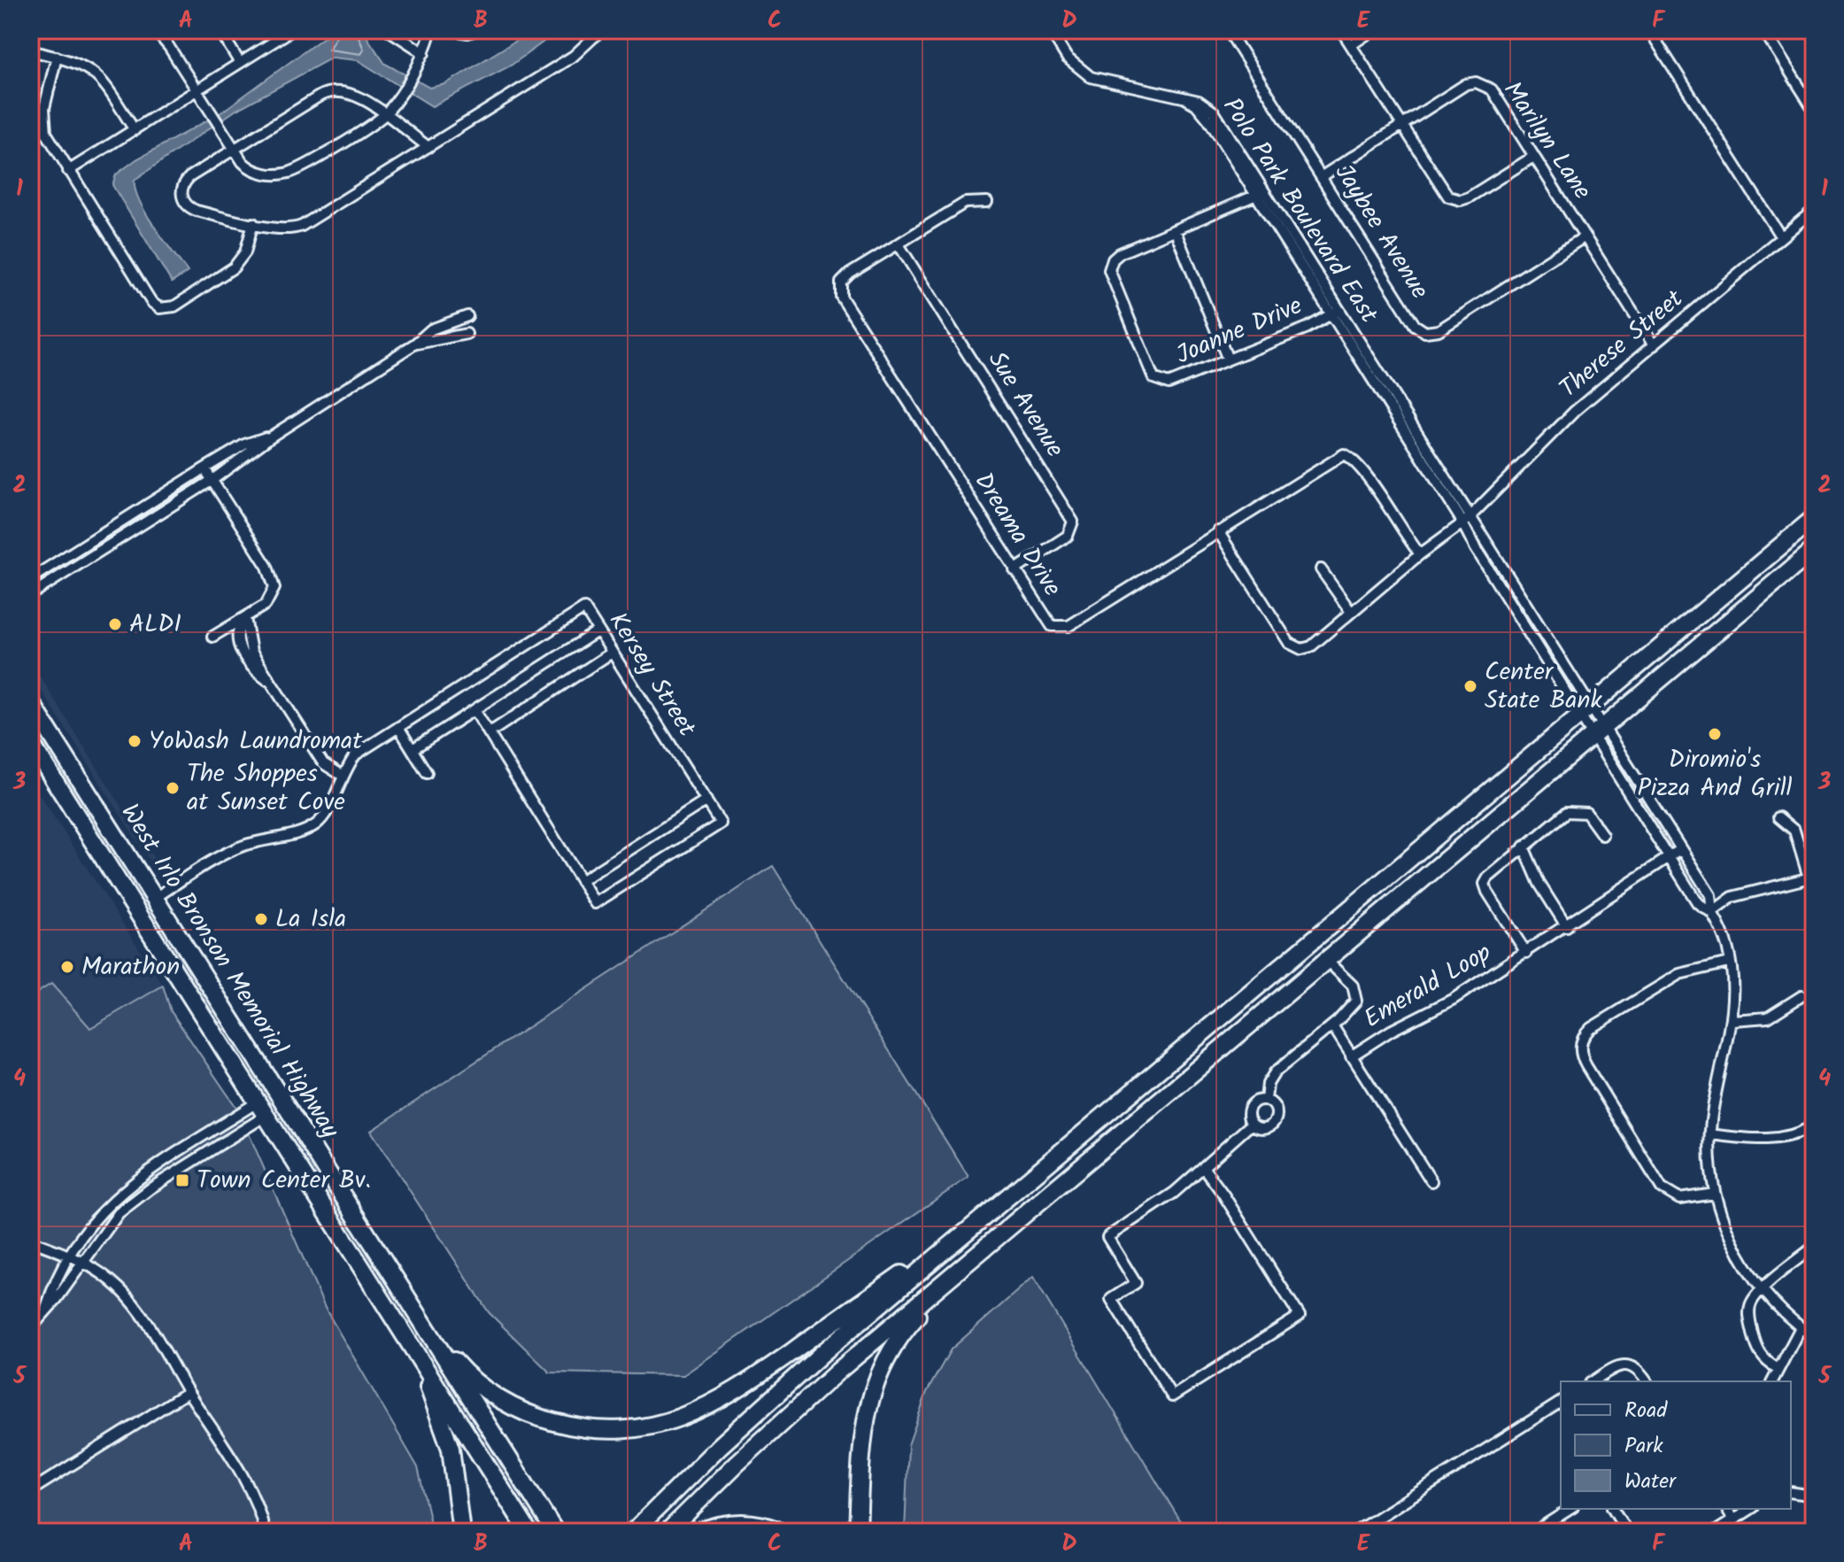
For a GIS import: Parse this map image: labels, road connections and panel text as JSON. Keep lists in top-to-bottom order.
{
  "streets": {
    "highway": ["West Irlo Bronson Memorial Highway"],
    "street": [
      "Marilyn Lane",
      "Polo Park Boulevard East",
      "Jaybee Avenue",
      "Joanne Drive",
      "Therese Street",
      "Sue Avenue",
      "Dreama Drive",
      "Kersey Street",
      "Emerald Loop"
    ]
  },
  "crossings": [
    ["Marilyn Lane", "Jaybee Avenue"],
    ["Marilyn Lane", "Therese Street"],
    ["Polo Park Boulevard East", "Joanne Drive"],
    ["Polo Park Boulevard East", "Therese Street"],
    ["Polo Park Boulevard East", "Emerald Loop"],
    ["Therese Street", "Dreama Drive"],
    ["Sue Avenue", "Dreama Drive"],
    ["Kersey Street", "West Irlo Bronson Memorial Highway"]
  ],
  "places": {
    "other": [
      "ALDI",
      "Center State Bank",
      "Diromio's Pizza And Grill",
      "YoWash Laundromat",
      "The Shoppes at Sunset Cove",
      "La Isla",
      "Marathon"
    ],
    "transit": ["Town Center Bv."]
  },
  "legend": ["Road", "Park", "Water"],
  "grid": {
    "columns": [
      "A",
      "B",
      "C",
      "D",
      "E",
      "F"
    ],
    "rows": [
      "1",
      "2",
      "3",
      "4",
      "5"
    ]
  }
}
